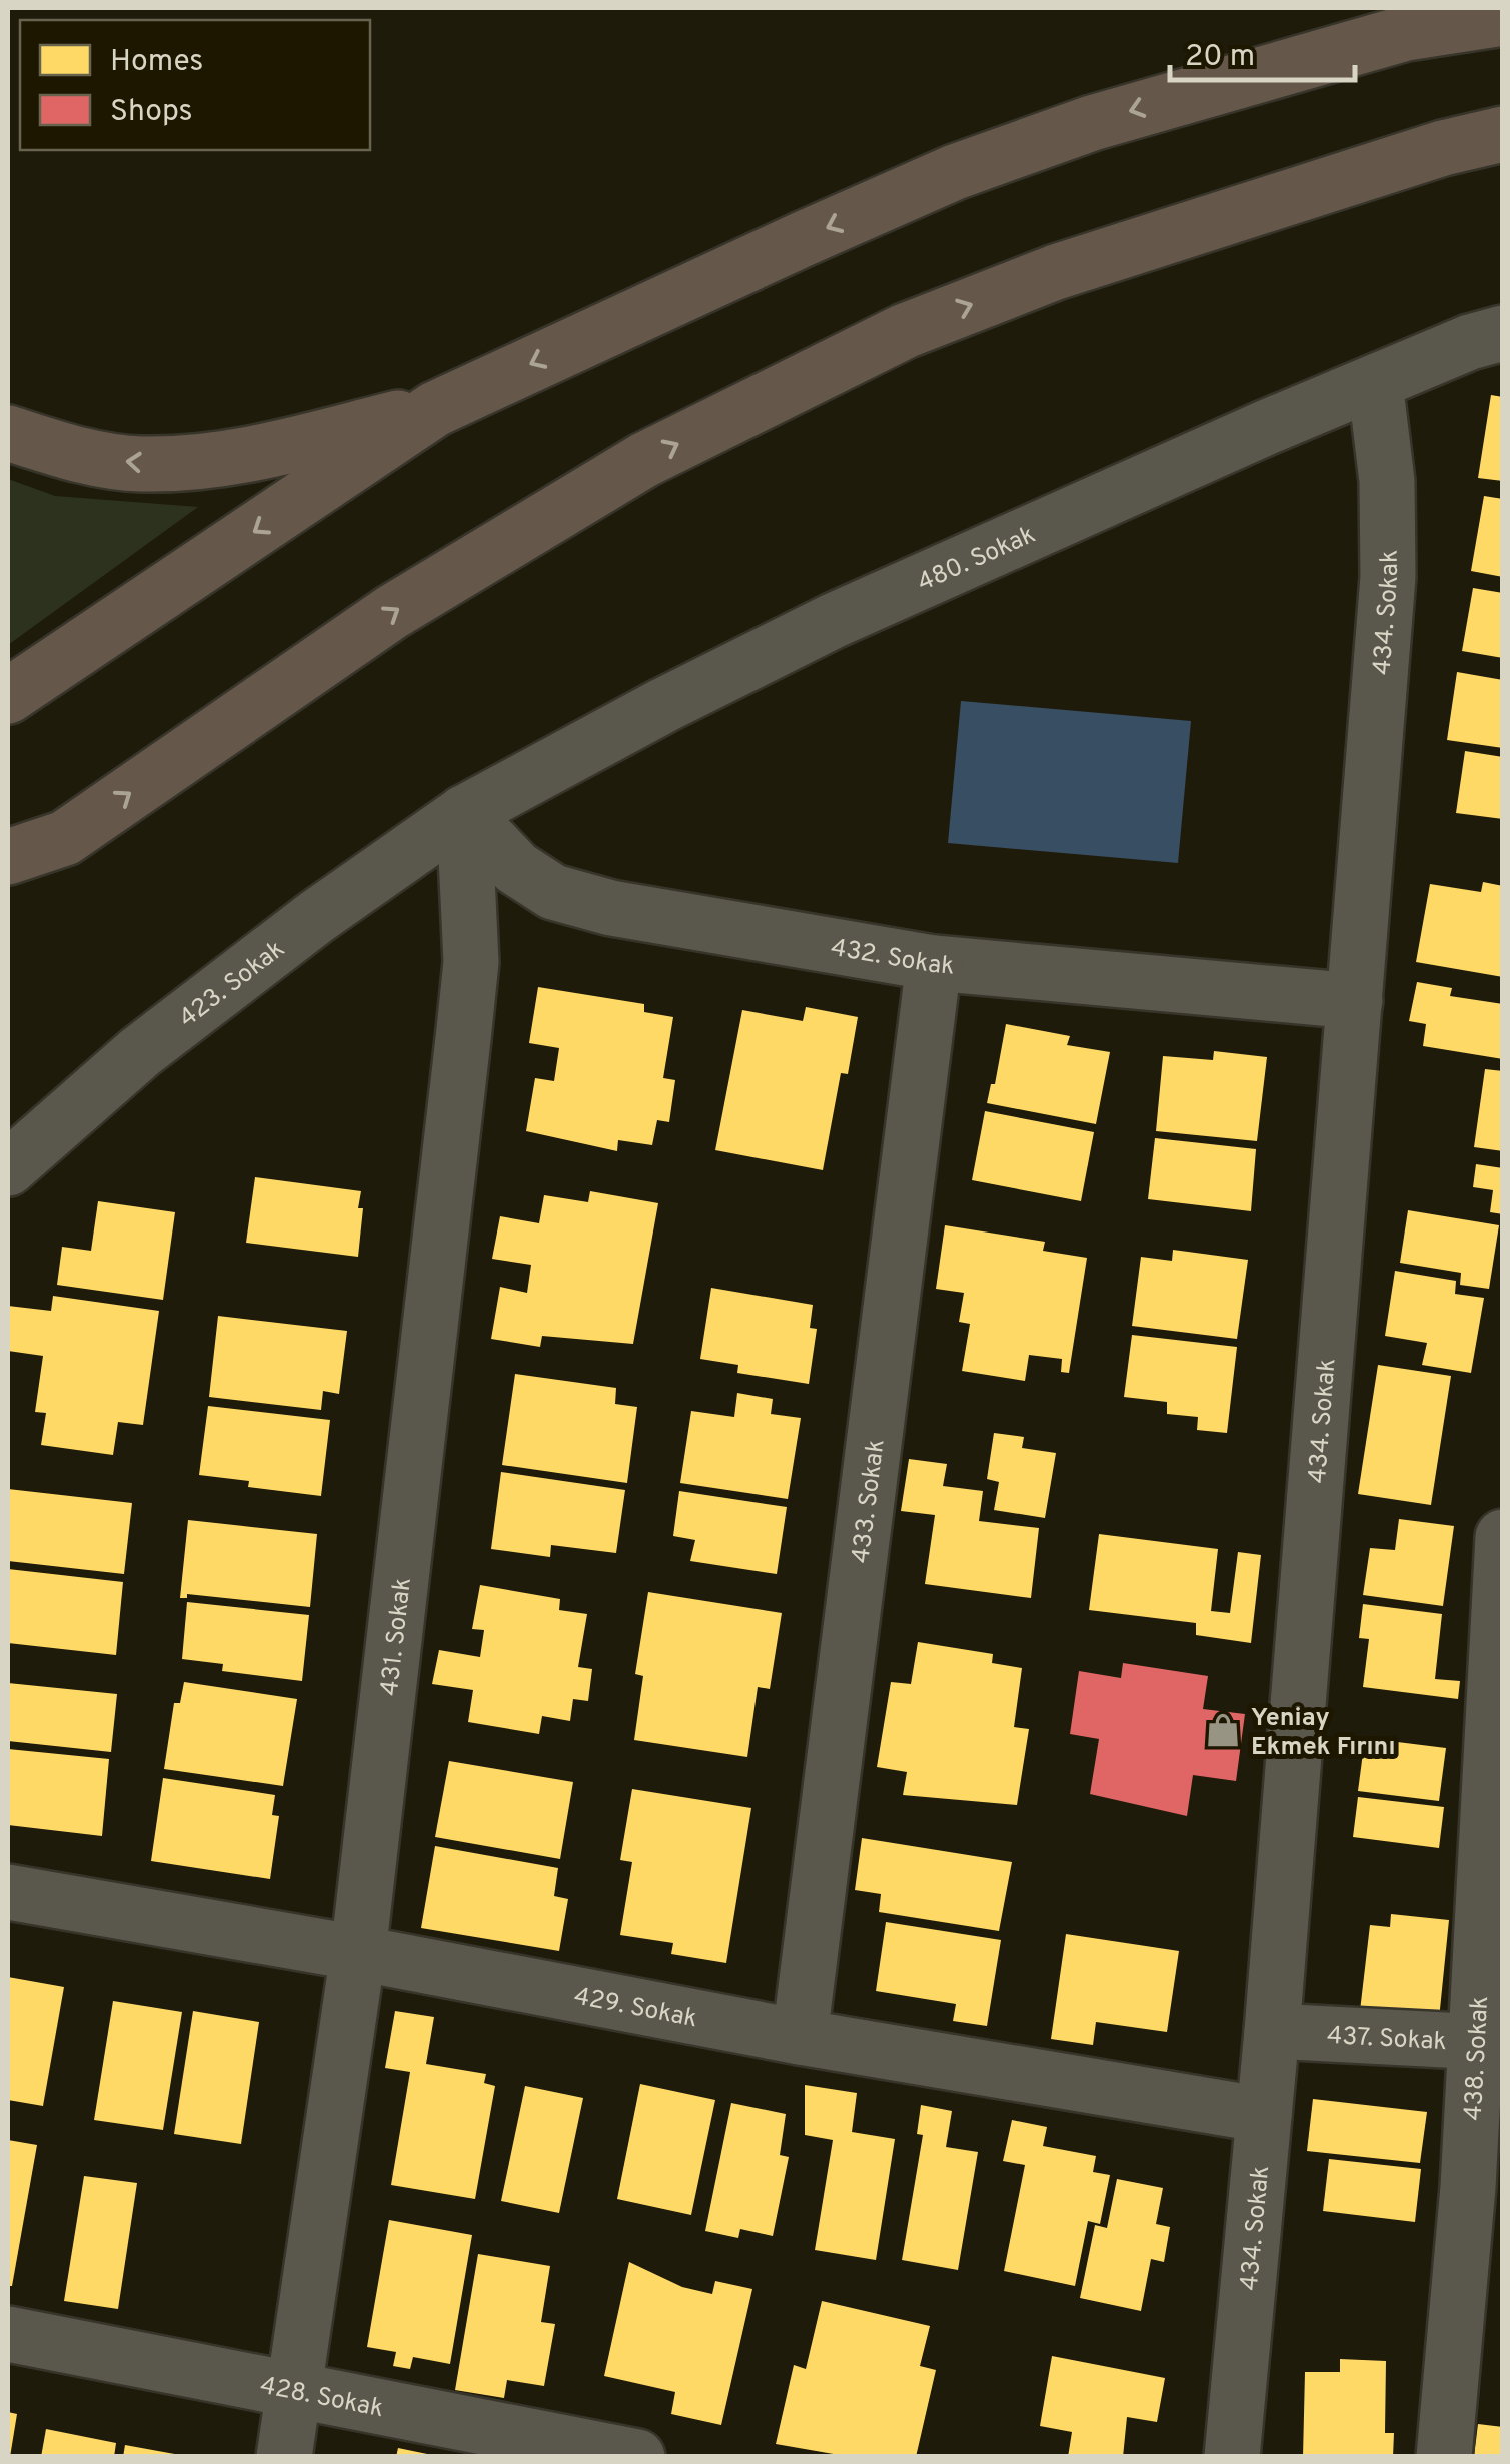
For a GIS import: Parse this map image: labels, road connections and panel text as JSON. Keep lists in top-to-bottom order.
{
  "streets": {
    "street": [
      "480. Sokak",
      "434. Sokak",
      "432. Sokak",
      "423. Sokak",
      "433. Sokak",
      "431. Sokak",
      "429. Sokak",
      "437. Sokak",
      "438. Sokak",
      "428. Sokak"
    ]
  },
  "crossings": [
    ["480. Sokak", "434. Sokak"],
    ["480. Sokak", "432. Sokak"],
    ["480. Sokak", "423. Sokak"],
    ["480. Sokak", "431. Sokak"],
    ["434. Sokak", "432. Sokak"],
    ["434. Sokak", "429. Sokak"],
    ["434. Sokak", "437. Sokak"],
    ["432. Sokak", "423. Sokak"],
    ["432. Sokak", "433. Sokak"],
    ["432. Sokak", "431. Sokak"],
    ["423. Sokak", "431. Sokak"],
    ["433. Sokak", "429. Sokak"],
    ["431. Sokak", "429. Sokak"],
    ["431. Sokak", "428. Sokak"],
    ["437. Sokak", "438. Sokak"]
  ],
  "places": {
    "shop": ["Yeniay Ekmek Fırını"]
  },
  "legend": ["Homes", "Shops"],
  "scale_bar": "20 m"
}
